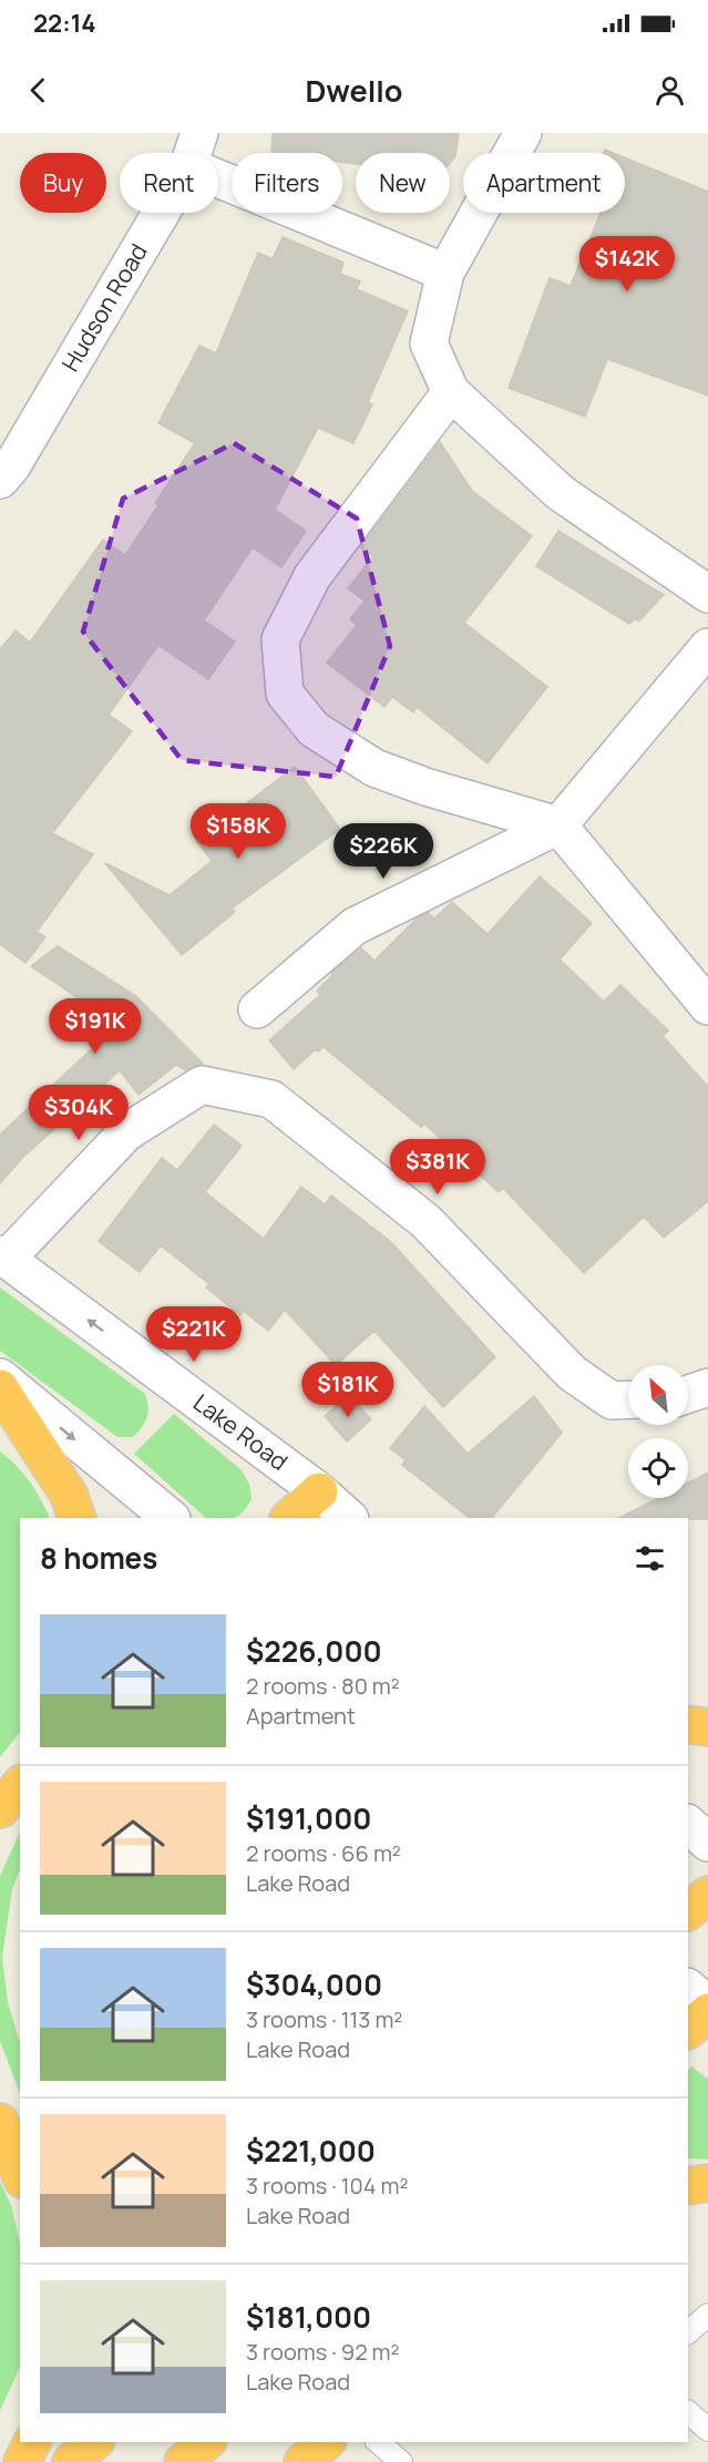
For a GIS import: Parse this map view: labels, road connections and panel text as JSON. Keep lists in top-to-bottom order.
{
  "streets": {
    "street": ["Hudson Road", "Lake Road"]
  },
  "north": "top left",
  "page": {
    "status": "22:14",
    "header": "Dwello",
    "chip": [
      "Buy",
      "Rent",
      "Filters",
      "New",
      "Apartment"
    ],
    "price": [
      "$142K",
      "$158K",
      "$226K",
      "$191K",
      "$304K",
      "$381K",
      "$221K",
      "$181K"
    ],
    "heading": "8 homes",
    "list": [
      {
        "name": "$226,000",
        "note": "2 rooms · 80 m² · Apartment"
      },
      {
        "name": "$191,000",
        "note": "2 rooms · 66 m² · Lake Road"
      },
      {
        "name": "$304,000",
        "note": "3 rooms · 113 m² · Lake Road"
      },
      {
        "name": "$221,000",
        "note": "3 rooms · 104 m² · Lake Road"
      },
      {
        "name": "$181,000",
        "note": "3 rooms · 92 m² · Lake Road"
      }
    ]
  }
}
